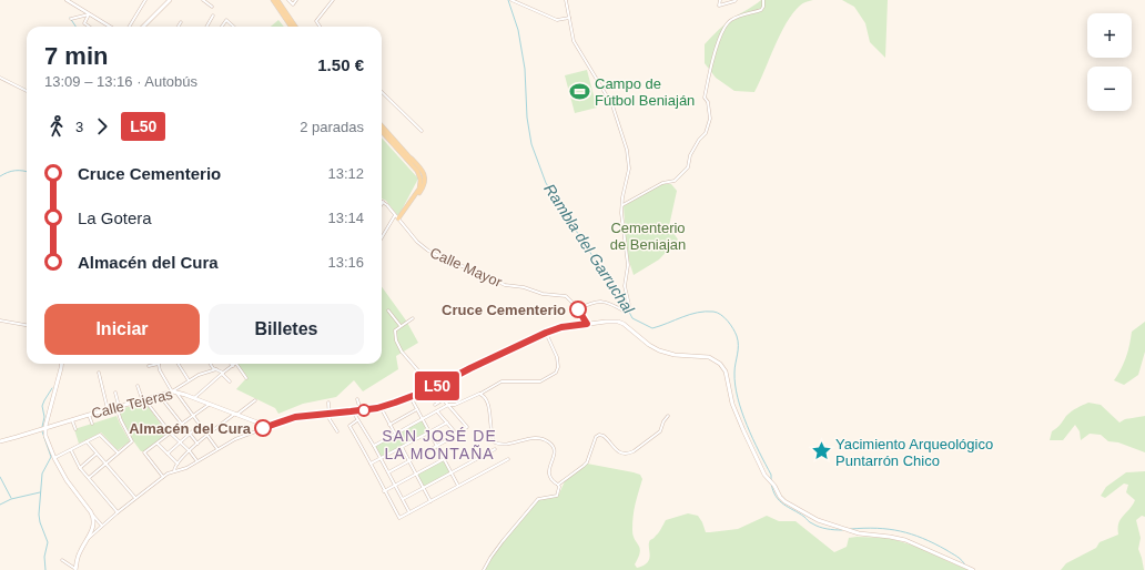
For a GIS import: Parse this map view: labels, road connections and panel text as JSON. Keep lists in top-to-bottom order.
{
  "streets": {
    "main road": ["Calle Tejeras"],
    "street": ["Calle Mayor"]
  },
  "districts": ["SAN JOSÉ DE LA MONTAÑA"],
  "water": ["Rambla del Garruchal"],
  "parks": ["Cementerio de Beniajan"],
  "places": {
    "sports": ["Campo de Fútbol Beniaján"],
    "other": ["Cruce Cementerio", "Almacén del Cura"],
    "place": ["Yacimiento Arqueológico Puntarrón Chico"]
  },
  "lines": ["bus line L50"],
  "page": {
    "on_map": "L50",
    "map_buttons": ["+", "−"],
    "heading": ["7 min", "13:09 – 13:16 · Autobús", "1.50 €"],
    "legs": ["3", "L50", "2 paradas"],
    "list": [
      {
        "name": "Cruce Cementerio",
        "value": "13:12"
      },
      {
        "name": "La Gotera",
        "value": "13:14"
      },
      {
        "name": "Almacén del Cura",
        "value": "13:16"
      }
    ],
    "buttons": ["Iniciar", "Billetes"]
  }
}
